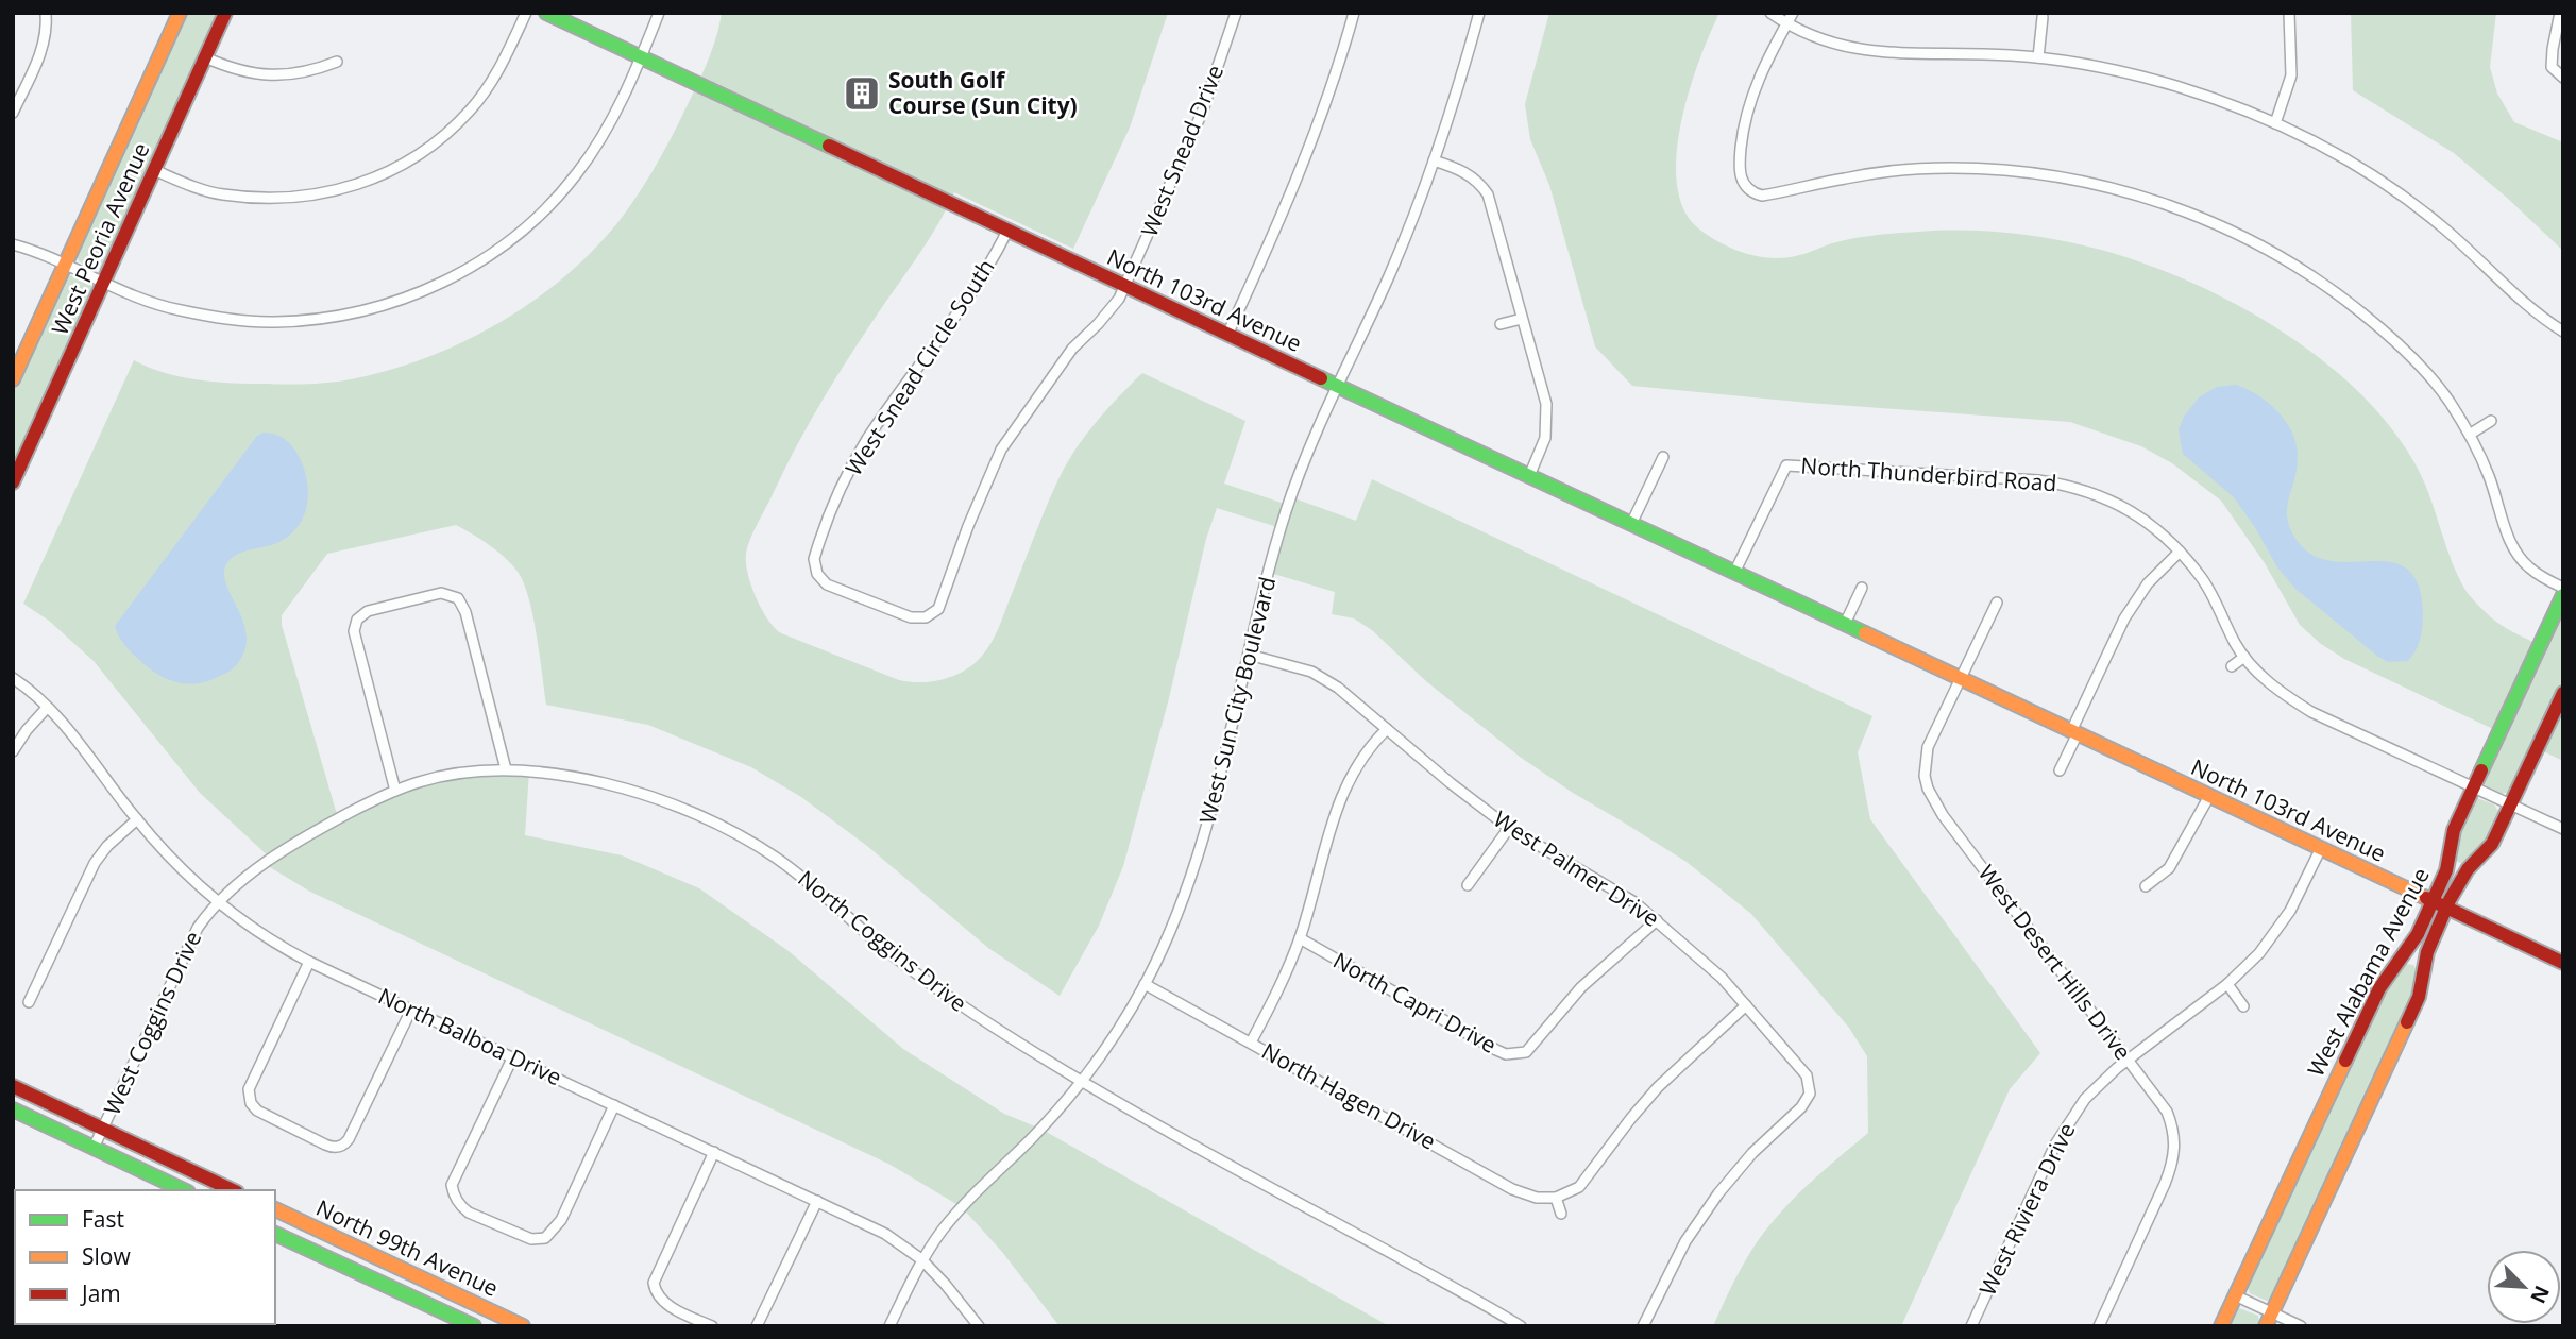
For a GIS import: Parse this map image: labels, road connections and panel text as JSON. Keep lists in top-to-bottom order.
{
  "streets": {
    "street": [
      "West Snead Drive",
      "West Peoria Avenue",
      "North 103rd Avenue",
      "West Snead Circle South",
      "North Thunderbird Road",
      "West Sun City Boulevard",
      "West Palmer Drive",
      "North Coggins Drive",
      "West Desert Hills Drive",
      "West Alabama Avenue",
      "North Capri Drive",
      "West Coggins Drive",
      "North Balboa Drive",
      "North Hagen Drive",
      "West Riviera Drive",
      "North 99th Avenue"
    ]
  },
  "crossings": [
    ["West Snead Drive", "North 103rd Avenue"],
    ["West Snead Drive", "West Snead Circle South"],
    ["North 103rd Avenue", "West Snead Circle South"],
    ["North 103rd Avenue", "North Thunderbird Road"],
    ["North 103rd Avenue", "West Sun City Boulevard"],
    ["North 103rd Avenue", "West Desert Hills Drive"],
    ["North 103rd Avenue", "West Alabama Avenue"],
    ["North 103rd Avenue", "West Riviera Drive"],
    ["North Thunderbird Road", "West Alabama Avenue"],
    ["West Sun City Boulevard", "West Palmer Drive"],
    ["West Sun City Boulevard", "North Coggins Drive"],
    ["West Sun City Boulevard", "North Balboa Drive"],
    ["West Sun City Boulevard", "North Hagen Drive"],
    ["West Palmer Drive", "North Capri Drive"],
    ["North Coggins Drive", "West Coggins Drive"],
    ["North Coggins Drive", "North Balboa Drive"],
    ["West Desert Hills Drive", "West Riviera Drive"],
    ["West Coggins Drive", "North Balboa Drive"]
  ],
  "places": {
    "building": ["South Golf Course (Sun City)"]
  },
  "legend": ["Fast", "Slow", "Jam"],
  "north": "bottom right"
}
